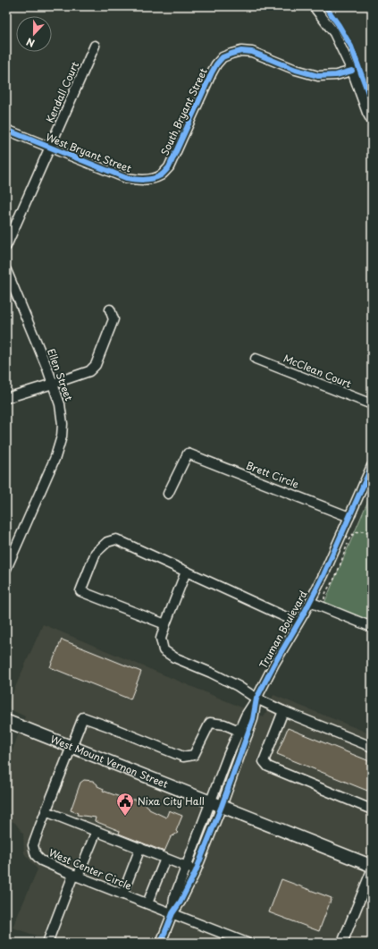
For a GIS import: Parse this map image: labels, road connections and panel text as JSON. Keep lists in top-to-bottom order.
{
  "streets": {
    "main road": ["West Mount Vernon Street"],
    "street": [
      "Kendall Court",
      "South Bryant Street",
      "West Bryant Street",
      "McClean Court",
      "Ellen Street",
      "Brett Circle",
      "Truman Boulevard",
      "West Center Circle"
    ]
  },
  "crossings": [
    ["Kendall Court", "West Bryant Street"],
    ["South Bryant Street", "West Bryant Street"],
    ["Brett Circle", "Truman Boulevard"],
    ["Truman Boulevard", "West Mount Vernon Street"],
    ["West Mount Vernon Street", "West Center Circle"]
  ],
  "places": {
    "public building": ["Nixa City Hall"]
  },
  "north": "bottom"
}
